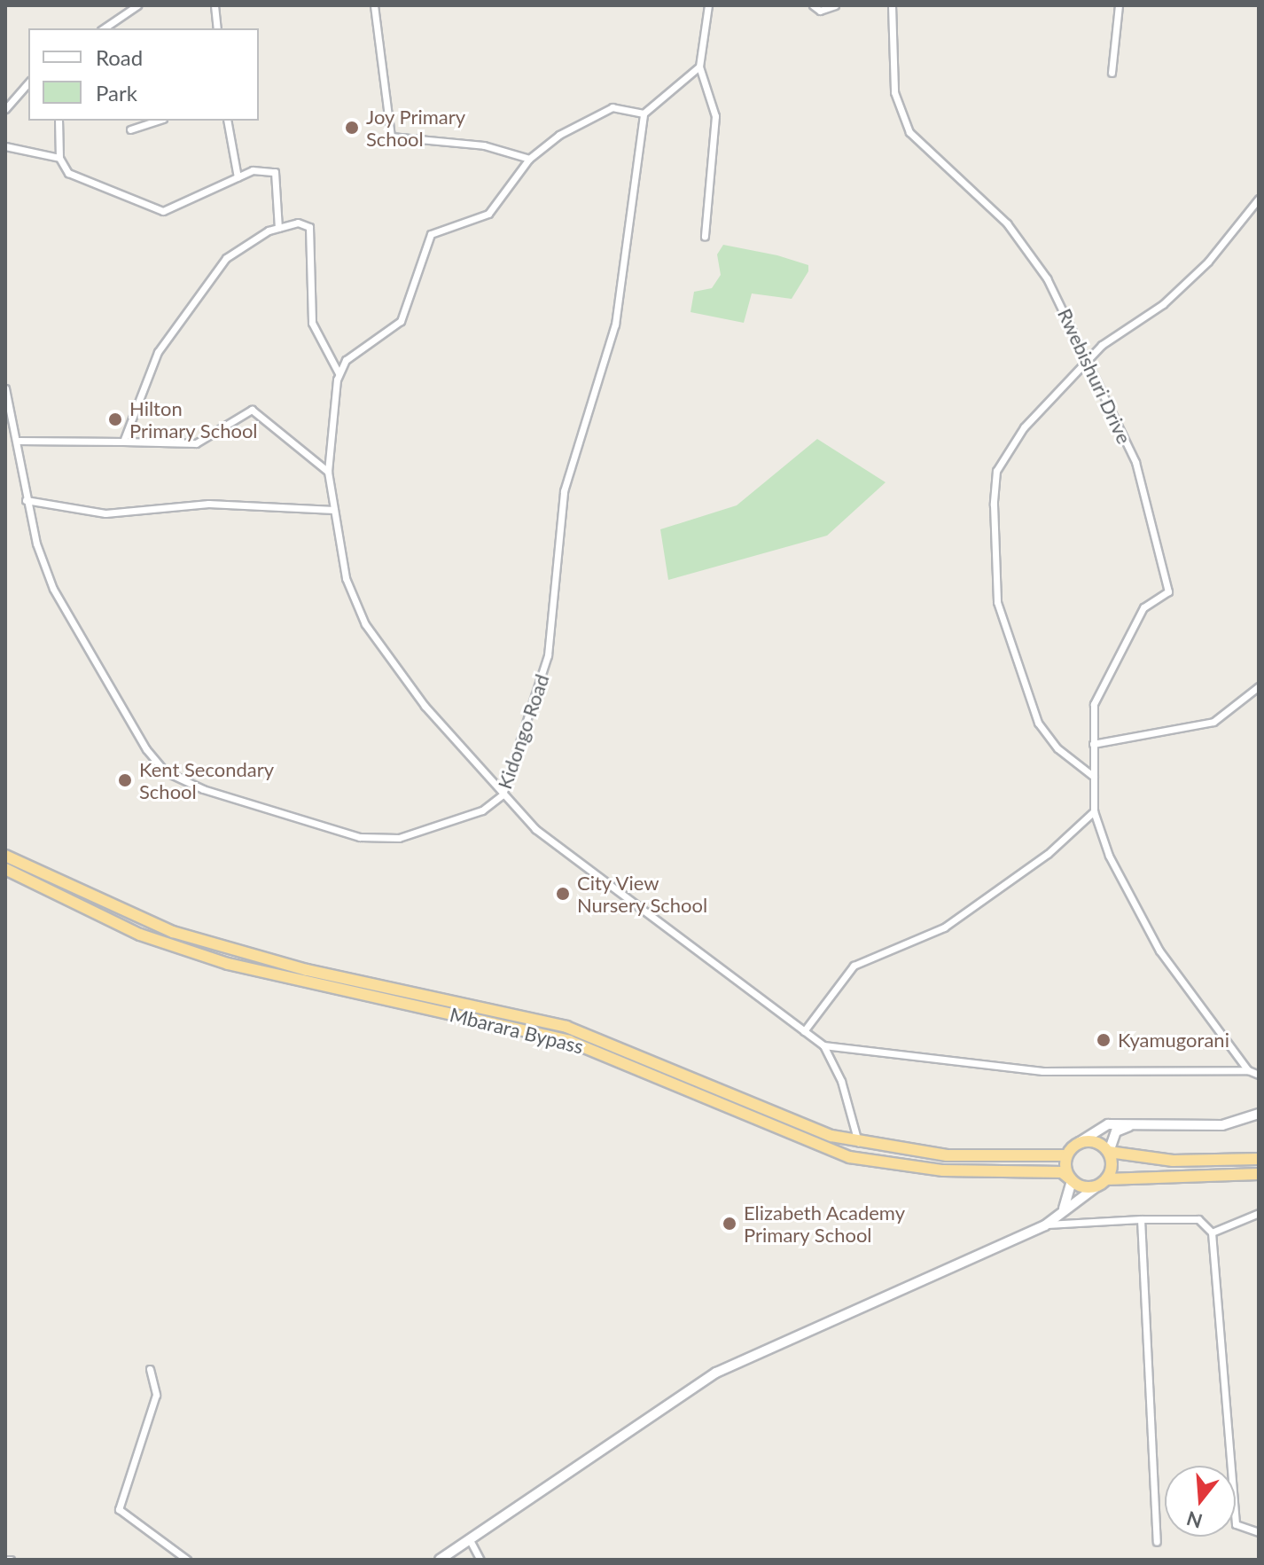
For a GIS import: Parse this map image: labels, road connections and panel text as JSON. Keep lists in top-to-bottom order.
{
  "streets": {
    "highway": ["Mbarara Bypass"],
    "street": ["Rwebishuri Drive", "Kidongo Road"]
  },
  "places": [
    "Joy Primary School",
    "Hilton Primary School",
    "Kent Secondary School",
    "City View Nursery School",
    "Kyamugorani",
    "Elizabeth Academy Primary School"
  ],
  "legend": ["Road", "Park"],
  "north": "bottom"
}
